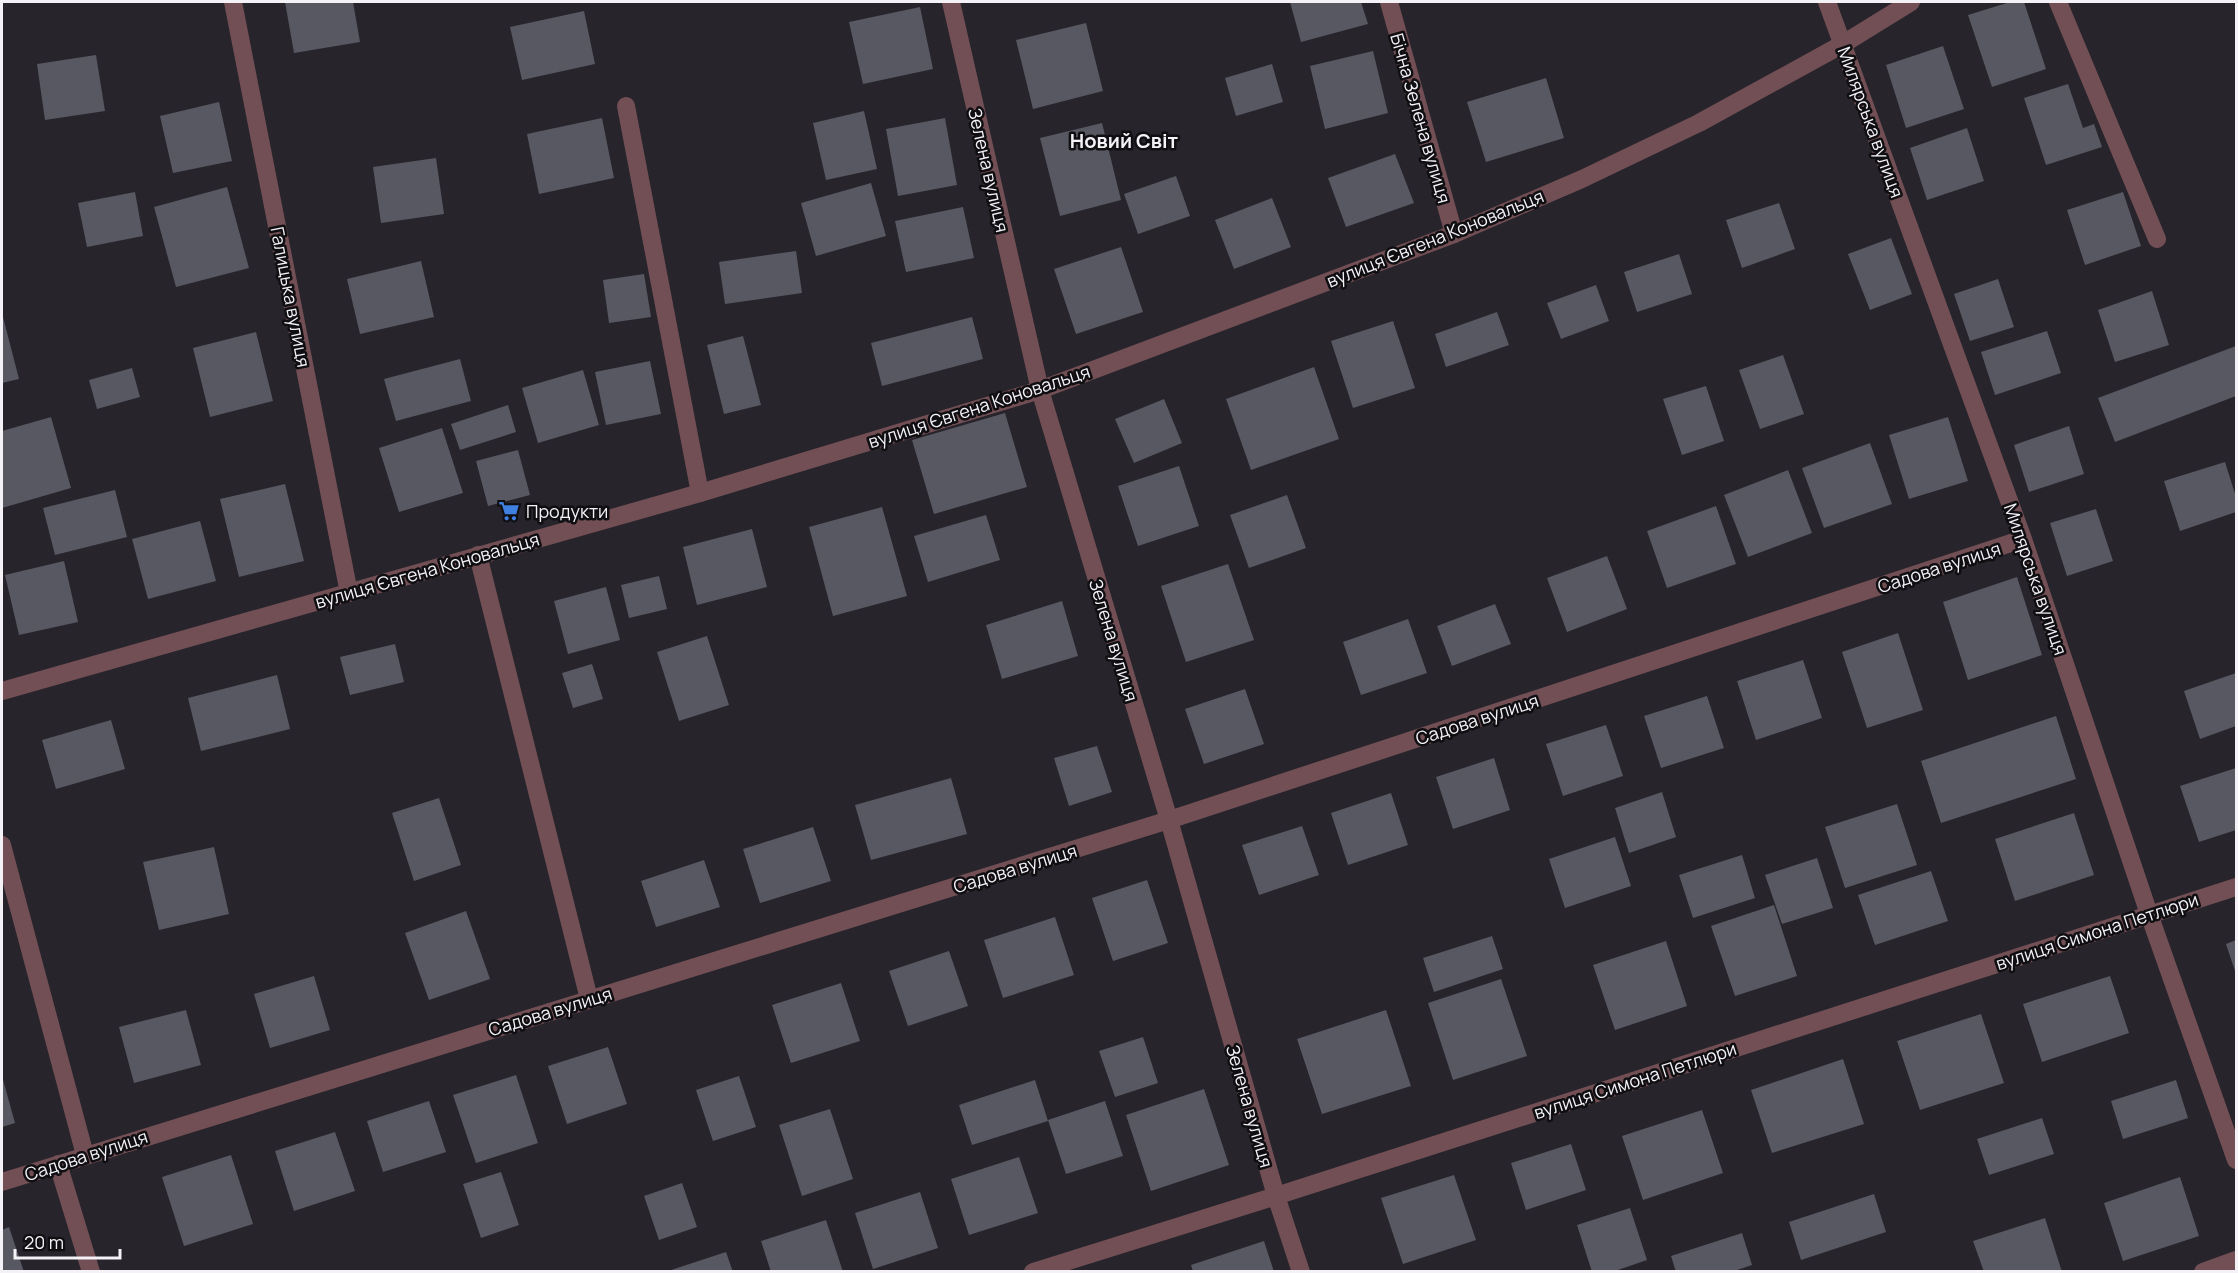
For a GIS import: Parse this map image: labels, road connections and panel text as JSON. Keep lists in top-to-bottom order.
{
  "streets": {
    "street": [
      "Бічна Зелена вулиця",
      "Милярська вулиця",
      "Зелена вулиця",
      "вулиця Євгена Коновальця",
      "Галицька вулиця",
      "Садова вулиця",
      "вулиця Симона Петлюри"
    ]
  },
  "crossings": [
    ["Бічна Зелена вулиця", "вулиця Євгена Коновальця"],
    ["Милярська вулиця", "вулиця Євгена Коновальця"],
    ["Милярська вулиця", "Садова вулиця"],
    ["Милярська вулиця", "вулиця Симона Петлюри"],
    ["Зелена вулиця", "вулиця Євгена Коновальця"],
    ["Зелена вулиця", "Садова вулиця"],
    ["Зелена вулиця", "вулиця Симона Петлюри"],
    ["вулиця Євгена Коновальця", "Галицька вулиця"]
  ],
  "districts": ["Новий Світ"],
  "places": {
    "supermarket": ["Продукти"]
  },
  "scale_bar": "20 m"
}
